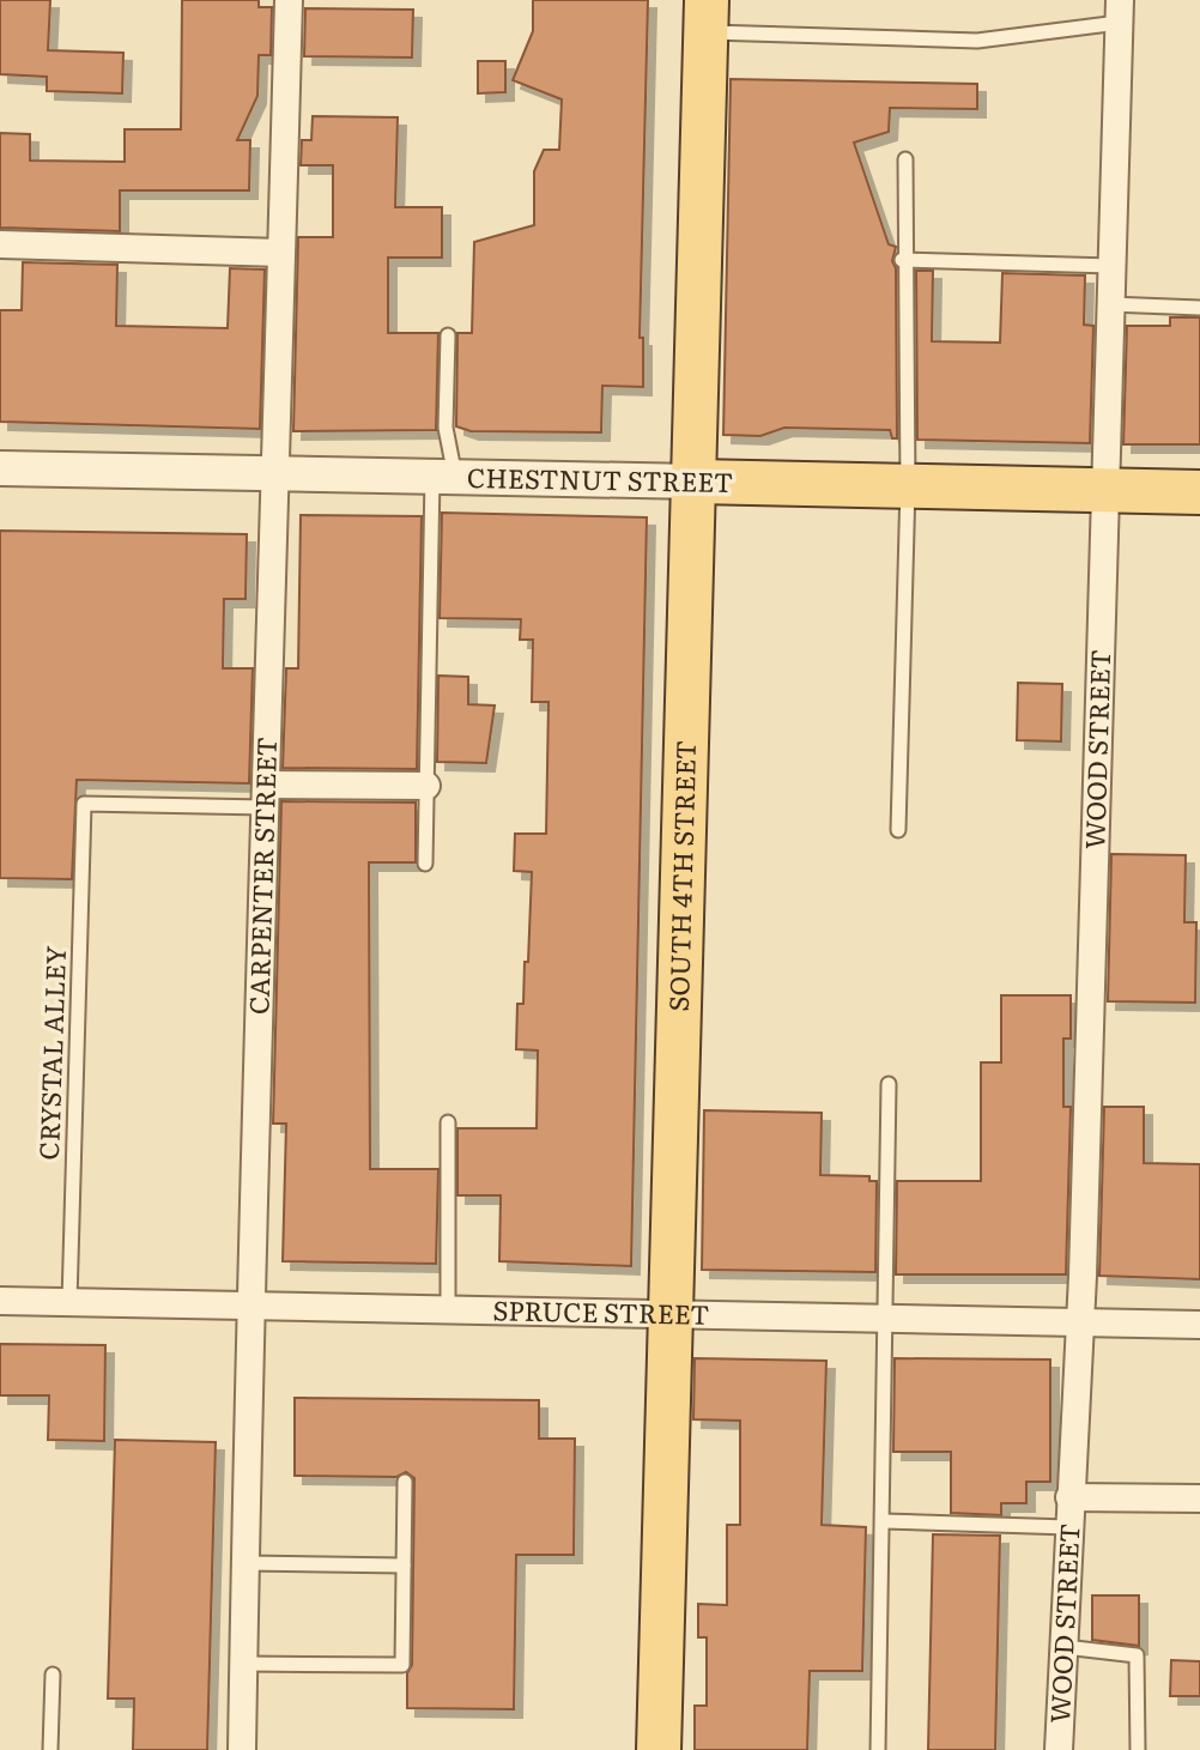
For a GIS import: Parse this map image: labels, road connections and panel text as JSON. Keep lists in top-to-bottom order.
{
  "streets": {
    "main road": ["CHESTNUT STREET", "SOUTH 4TH STREET"],
    "street": ["WOOD STREET", "CARPENTER STREET", "SPRUCE STREET"],
    "lane": ["CRYSTAL ALLEY"]
  },
  "crossings": [
    ["CHESTNUT STREET", "WOOD STREET"],
    ["CHESTNUT STREET", "CARPENTER STREET"],
    ["CHESTNUT STREET", "SOUTH 4TH STREET"],
    ["WOOD STREET", "SPRUCE STREET"],
    ["CARPENTER STREET", "CRYSTAL ALLEY"],
    ["CARPENTER STREET", "SPRUCE STREET"],
    ["SOUTH 4TH STREET", "SPRUCE STREET"],
    ["CRYSTAL ALLEY", "SPRUCE STREET"]
  ]
}
